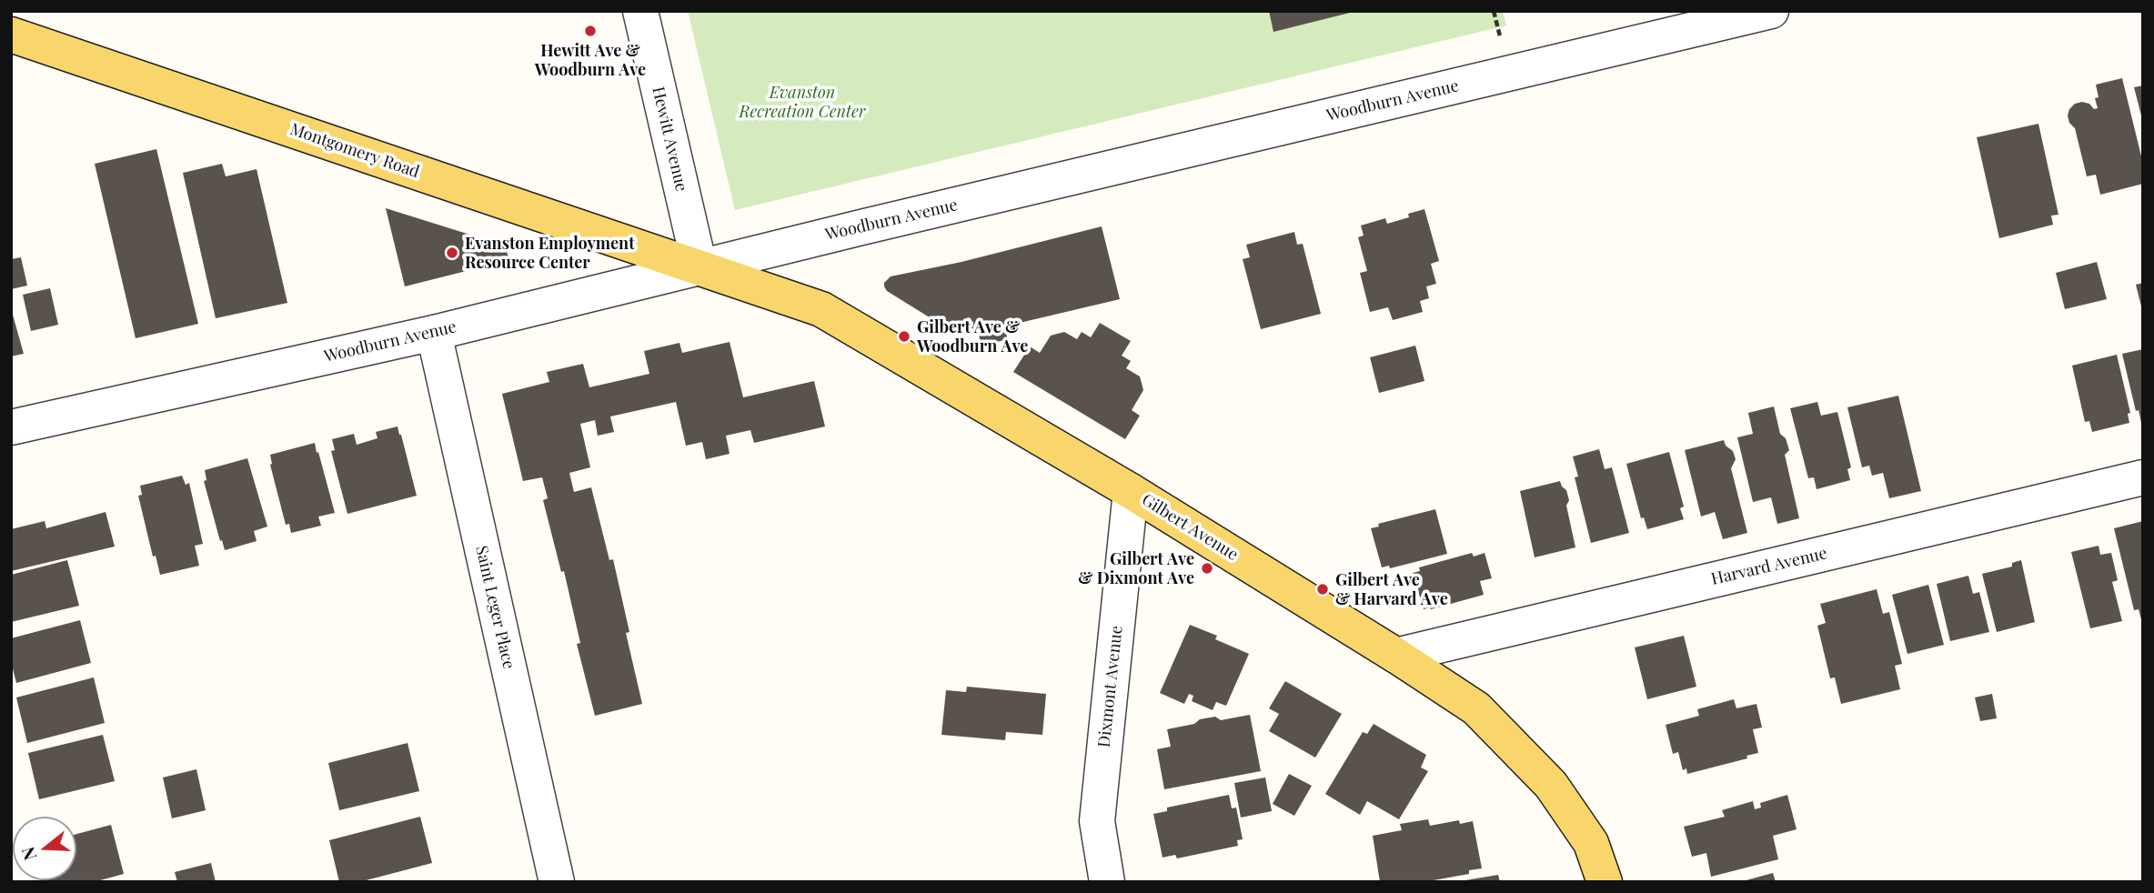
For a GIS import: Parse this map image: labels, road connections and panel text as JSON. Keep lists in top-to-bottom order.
{
  "streets": {
    "main road": ["Montgomery Road", "Gilbert Avenue"],
    "street": [
      "Woodburn Avenue",
      "Hewitt Avenue",
      "Harvard Avenue",
      "Saint Leger Place",
      "Dixmont Avenue"
    ]
  },
  "crossings": [
    ["Woodburn Avenue", "Hewitt Avenue"],
    ["Woodburn Avenue", "Montgomery Road"],
    ["Woodburn Avenue", "Gilbert Avenue"],
    ["Woodburn Avenue", "Saint Leger Place"],
    ["Hewitt Avenue", "Montgomery Road"],
    ["Hewitt Avenue", "Gilbert Avenue"],
    ["Montgomery Road", "Gilbert Avenue"],
    ["Gilbert Avenue", "Harvard Avenue"],
    ["Gilbert Avenue", "Dixmont Avenue"]
  ],
  "parks": ["Evanston Recreation Center"],
  "places": [
    "Hewitt Ave & Woodburn Ave",
    "Evanston Employment Resource Center",
    "Gilbert Ave & Woodburn Ave",
    "Gilbert Ave & Dixmont Ave",
    "Gilbert Ave & Harvard Ave"
  ],
  "north": "left"
}
